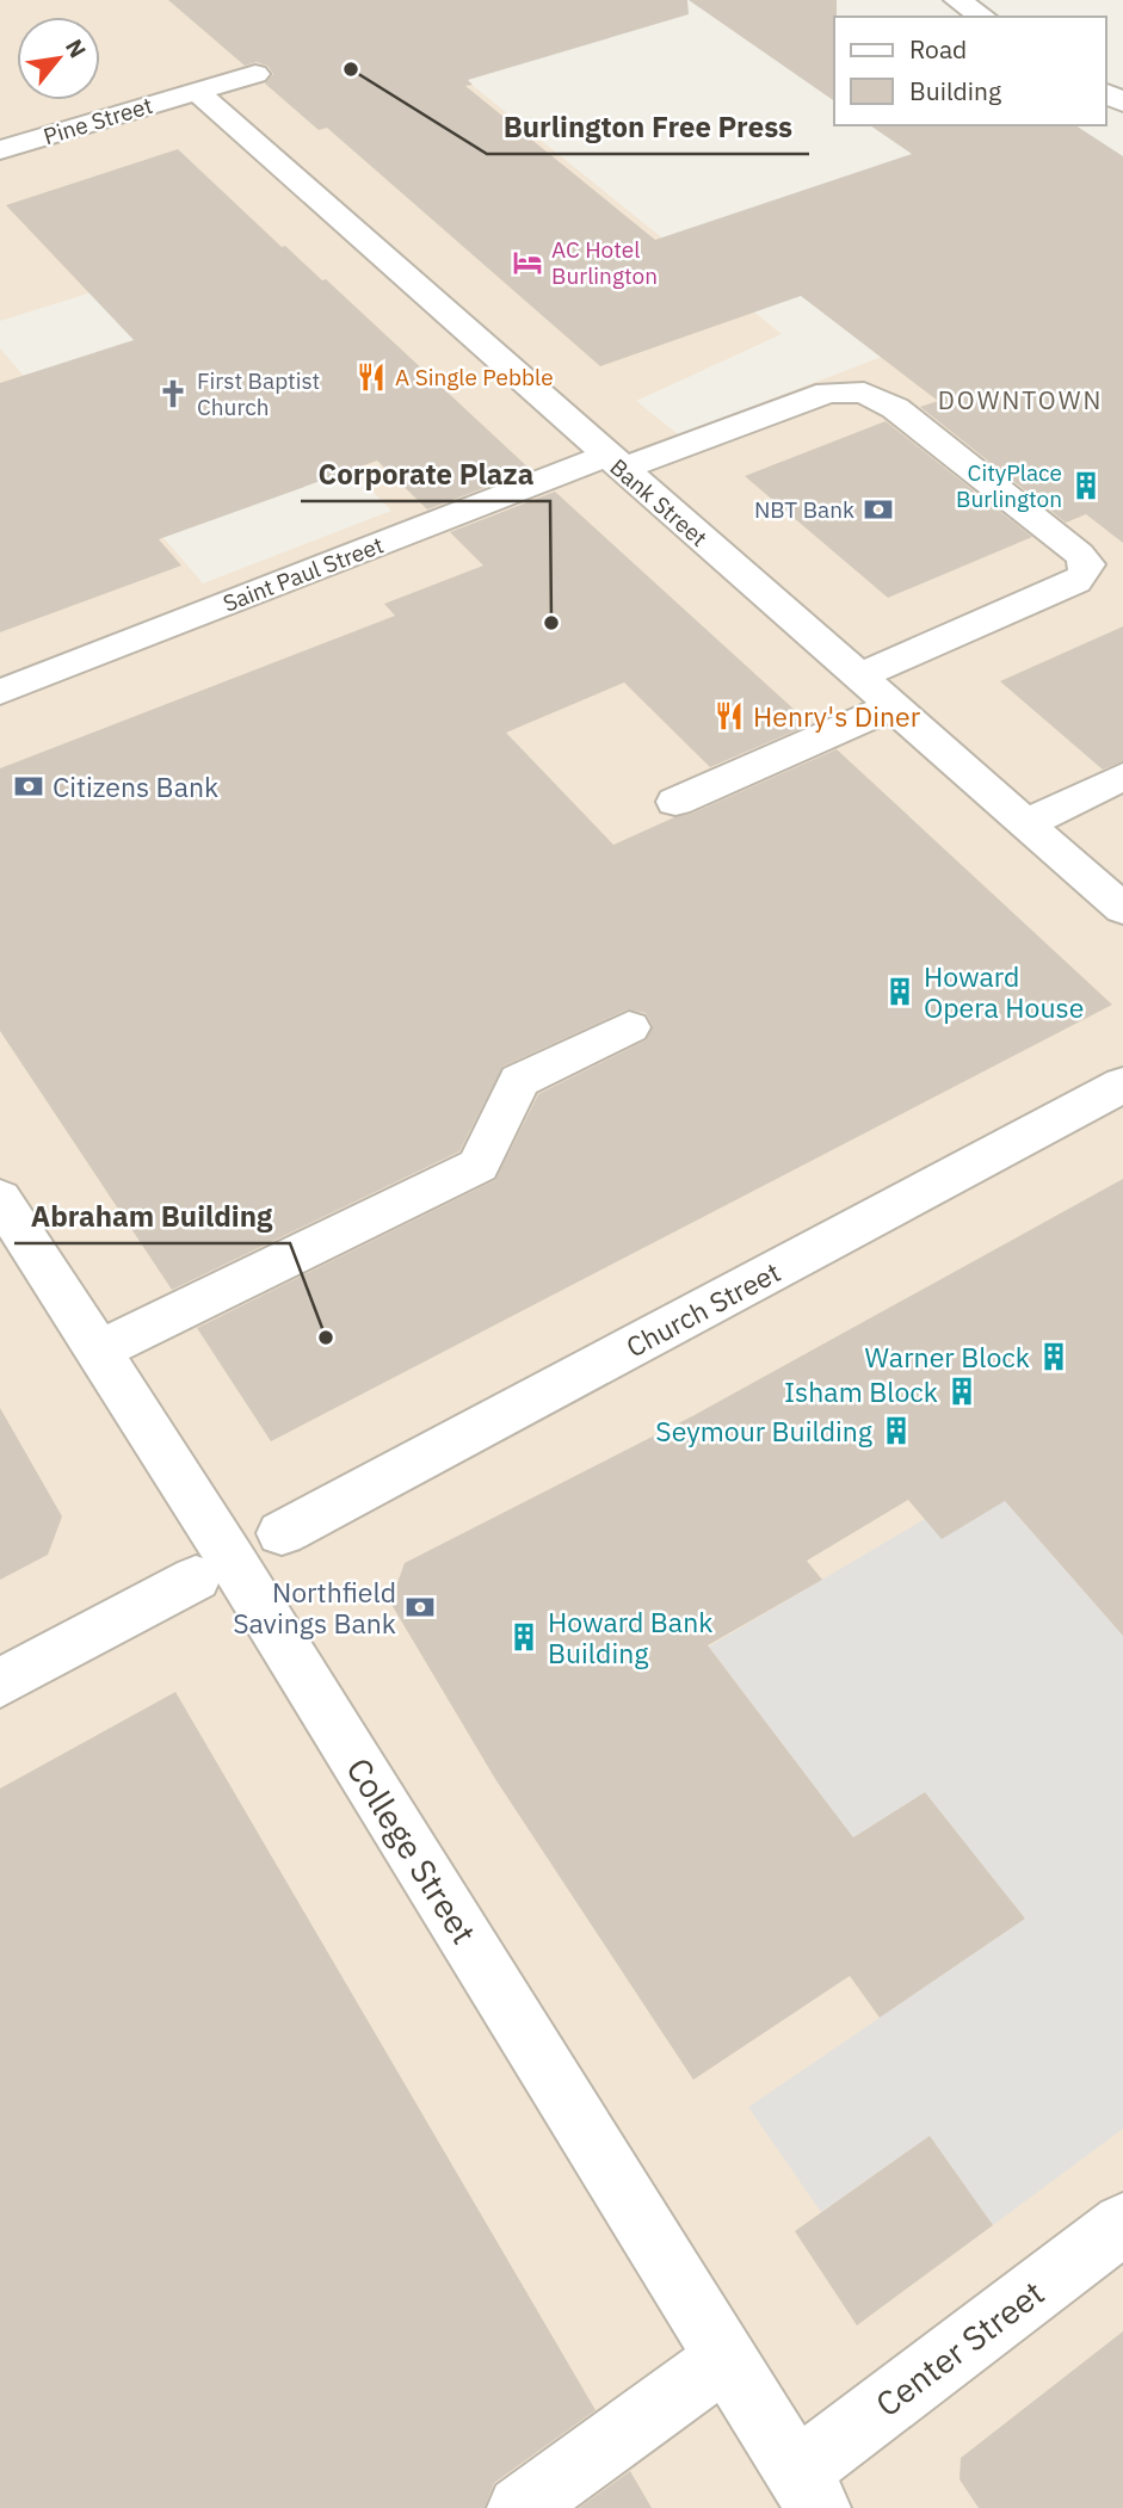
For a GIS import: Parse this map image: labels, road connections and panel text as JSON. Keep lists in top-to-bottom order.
{
  "streets": {
    "street": [
      "Pine Street",
      "Bank Street",
      "Saint Paul Street",
      "Church Street",
      "College Street",
      "Center Street"
    ]
  },
  "crossings": [
    ["Pine Street", "Bank Street"],
    ["Bank Street", "Saint Paul Street"],
    ["College Street", "Center Street"]
  ],
  "districts": ["DOWNTOWN"],
  "places": {
    "other": ["Burlington Free Press", "Corporate Plaza", "Abraham Building"],
    "hotel": ["AC Hotel Burlington"],
    "restaurant": ["A Single Pebble", "Henry's Diner"],
    "church": ["First Baptist Church"],
    "building": [
      "CityPlace Burlington",
      "Howard Opera House",
      "Warner Block",
      "Isham Block",
      "Seymour Building",
      "Howard Bank Building"
    ],
    "bank": ["NBT Bank", "Citizens Bank", "Northfield Savings Bank"]
  },
  "legend": ["Road", "Building"],
  "north": "top right"
}
